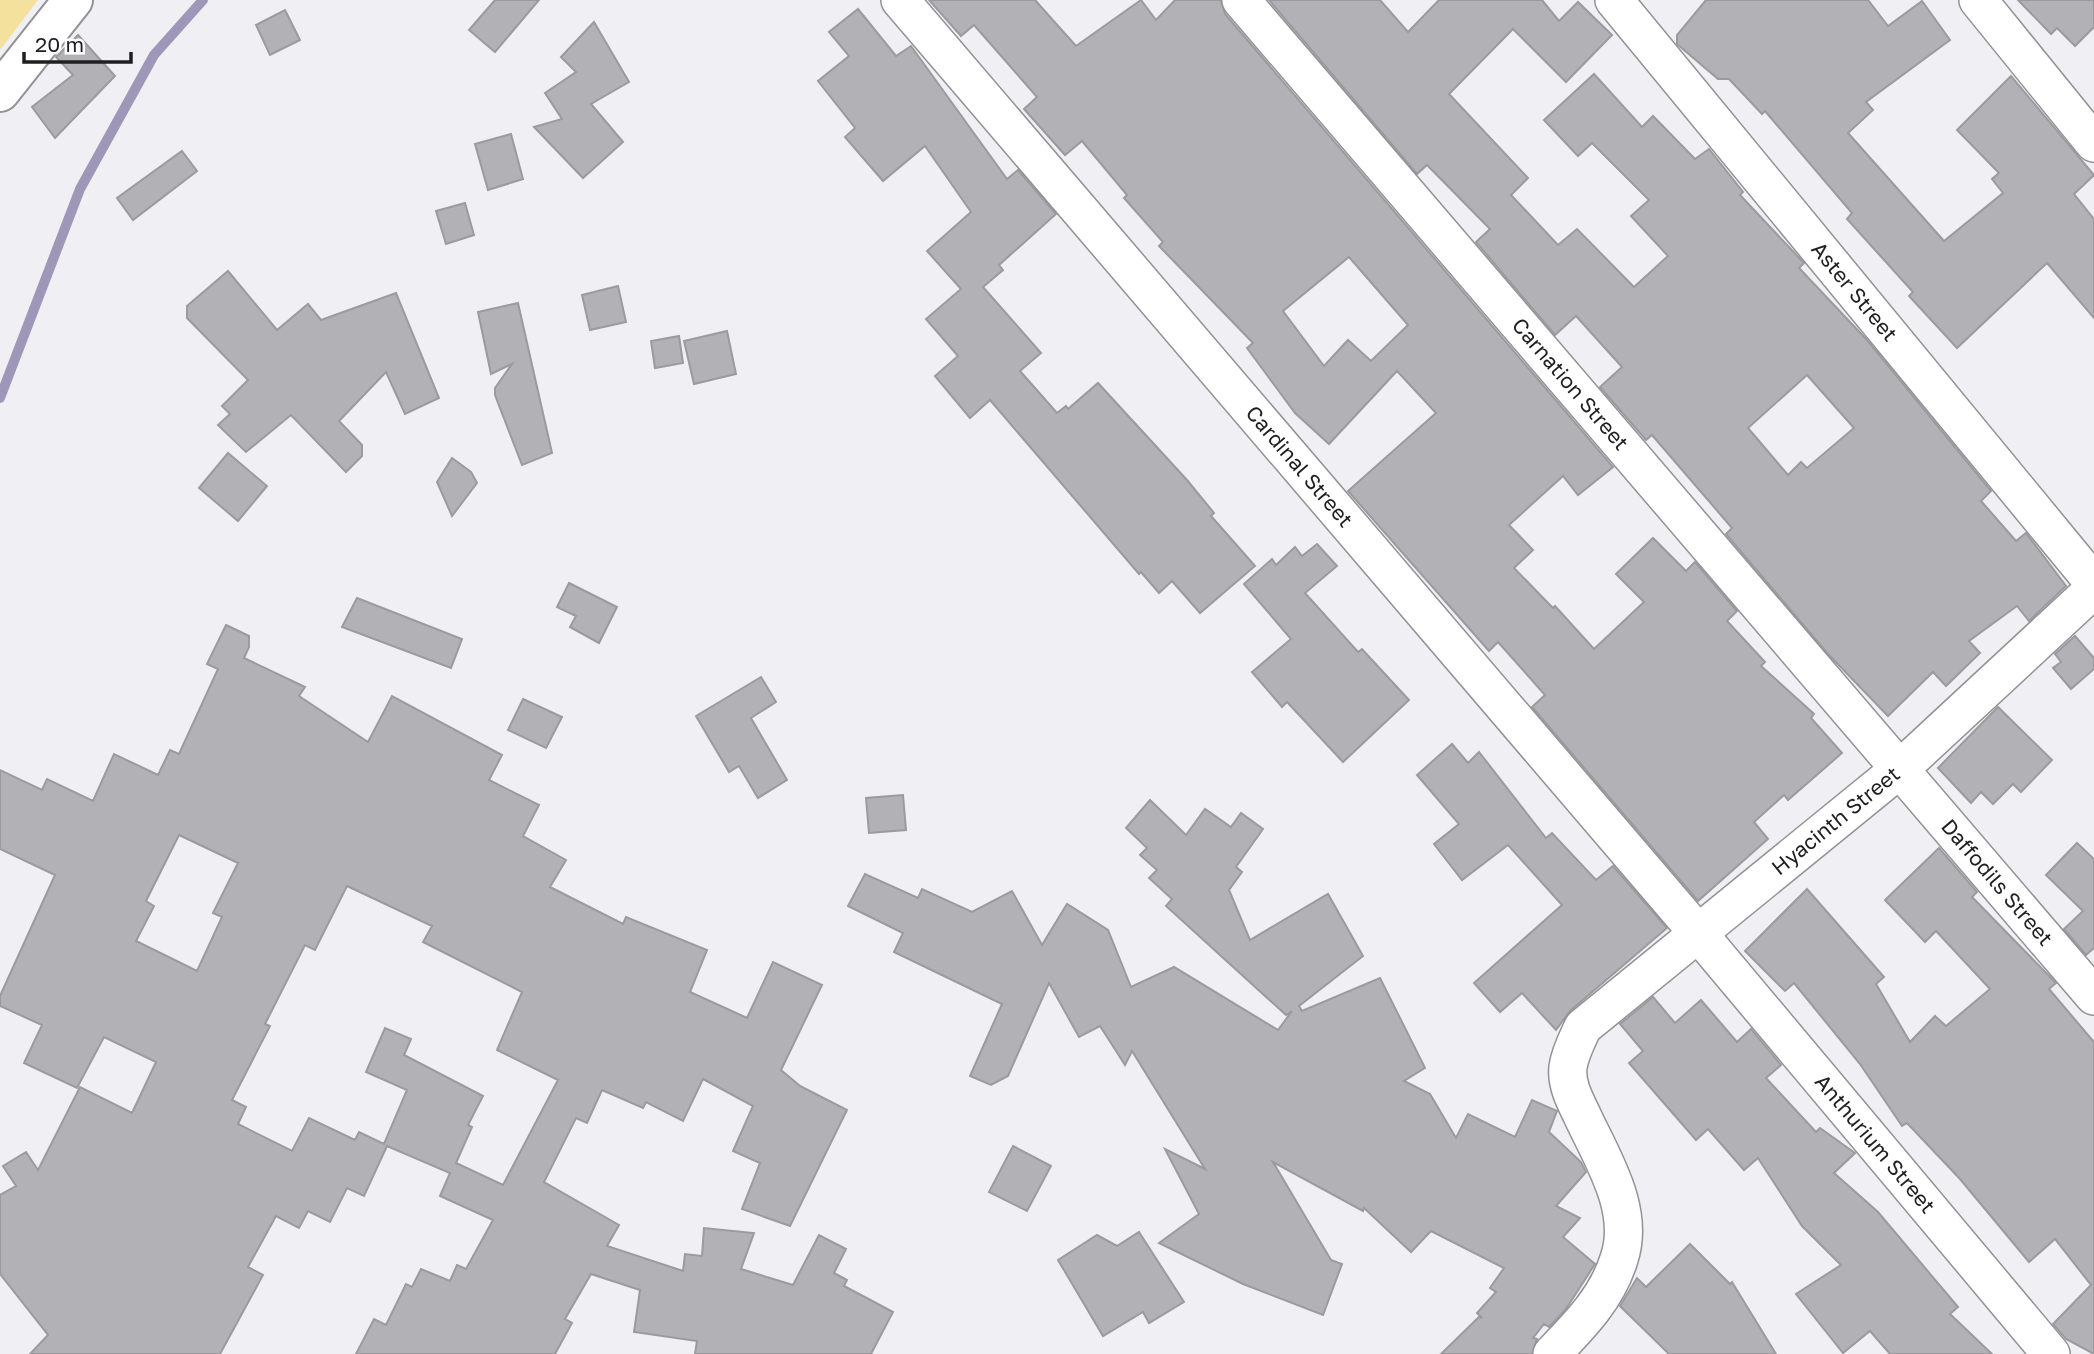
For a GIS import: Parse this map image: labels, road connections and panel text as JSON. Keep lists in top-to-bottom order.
{
  "streets": {
    "street": [
      "Aster Street",
      "Carnation Street",
      "Cardinal Street",
      "Hyacinth Street",
      "Daffodils Street",
      "Anthurium Street"
    ]
  },
  "crossings": [
    ["Carnation Street", "Hyacinth Street"],
    ["Carnation Street", "Daffodils Street"],
    ["Cardinal Street", "Hyacinth Street"],
    ["Cardinal Street", "Anthurium Street"],
    ["Hyacinth Street", "Daffodils Street"],
    ["Hyacinth Street", "Anthurium Street"]
  ],
  "scale_bar": "20 m"
}
